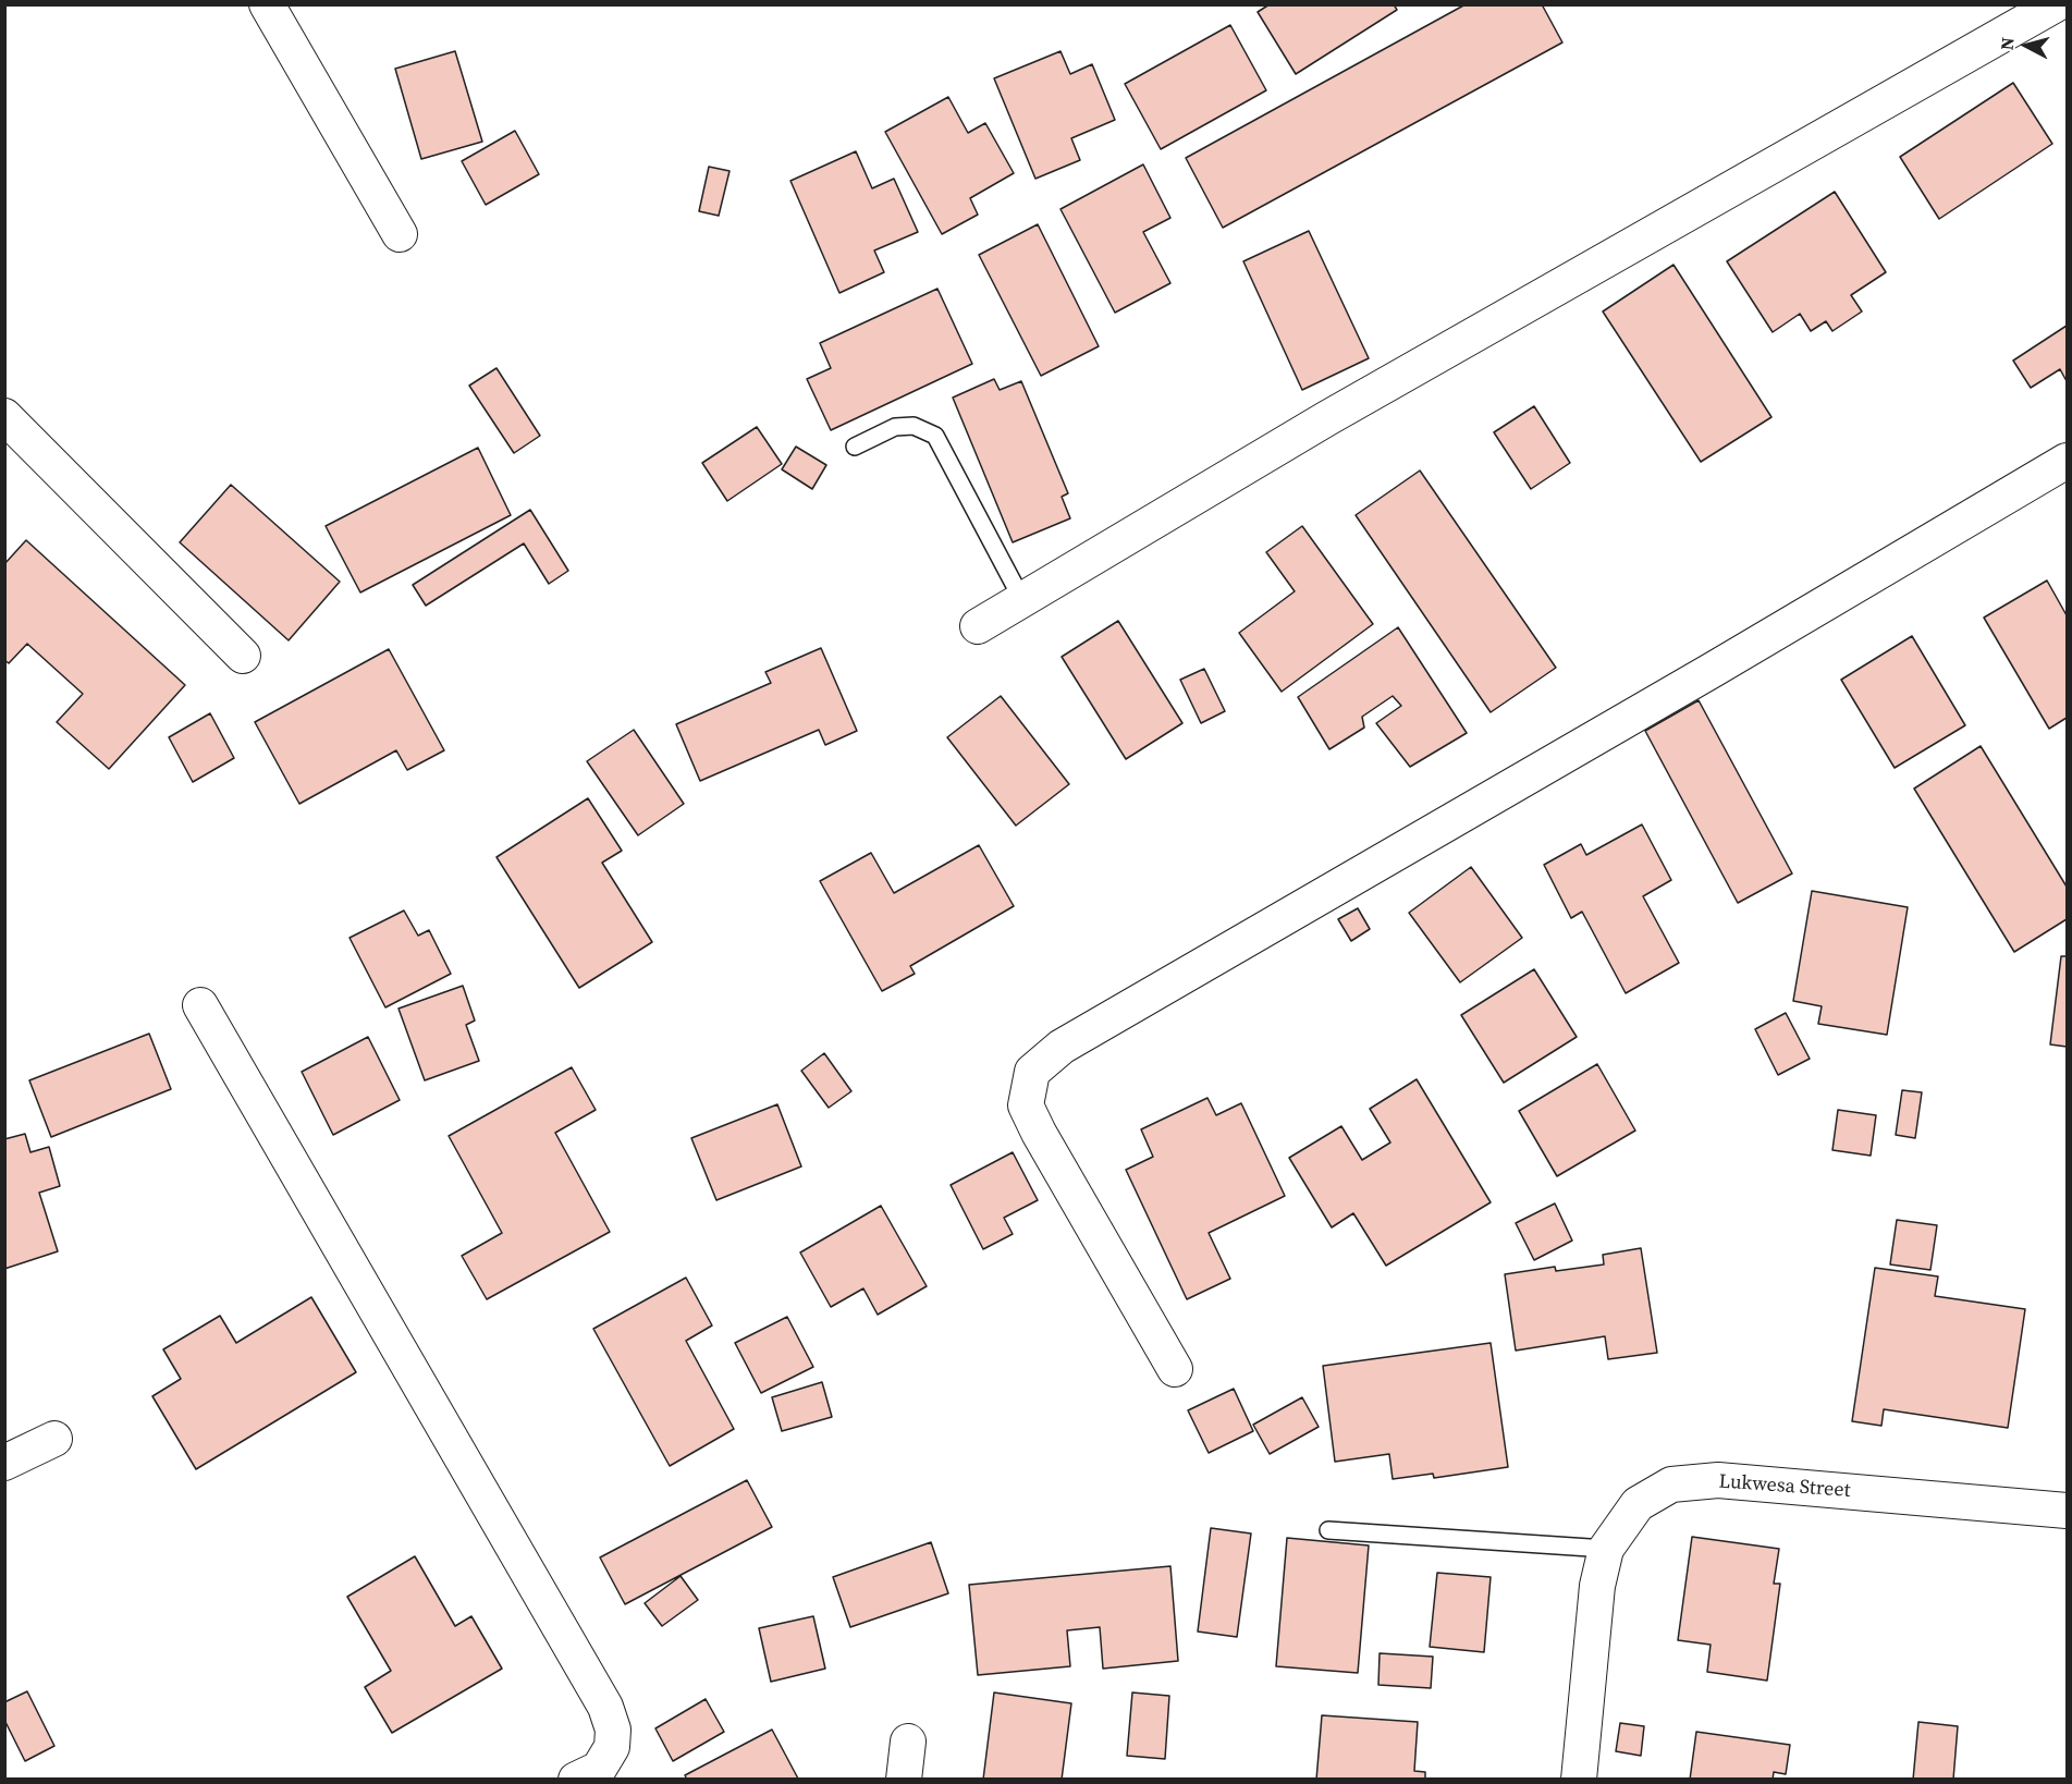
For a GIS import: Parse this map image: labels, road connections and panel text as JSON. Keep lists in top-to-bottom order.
{
  "streets": {
    "street": ["Lukwesa Street"]
  },
  "north": "left"
}
